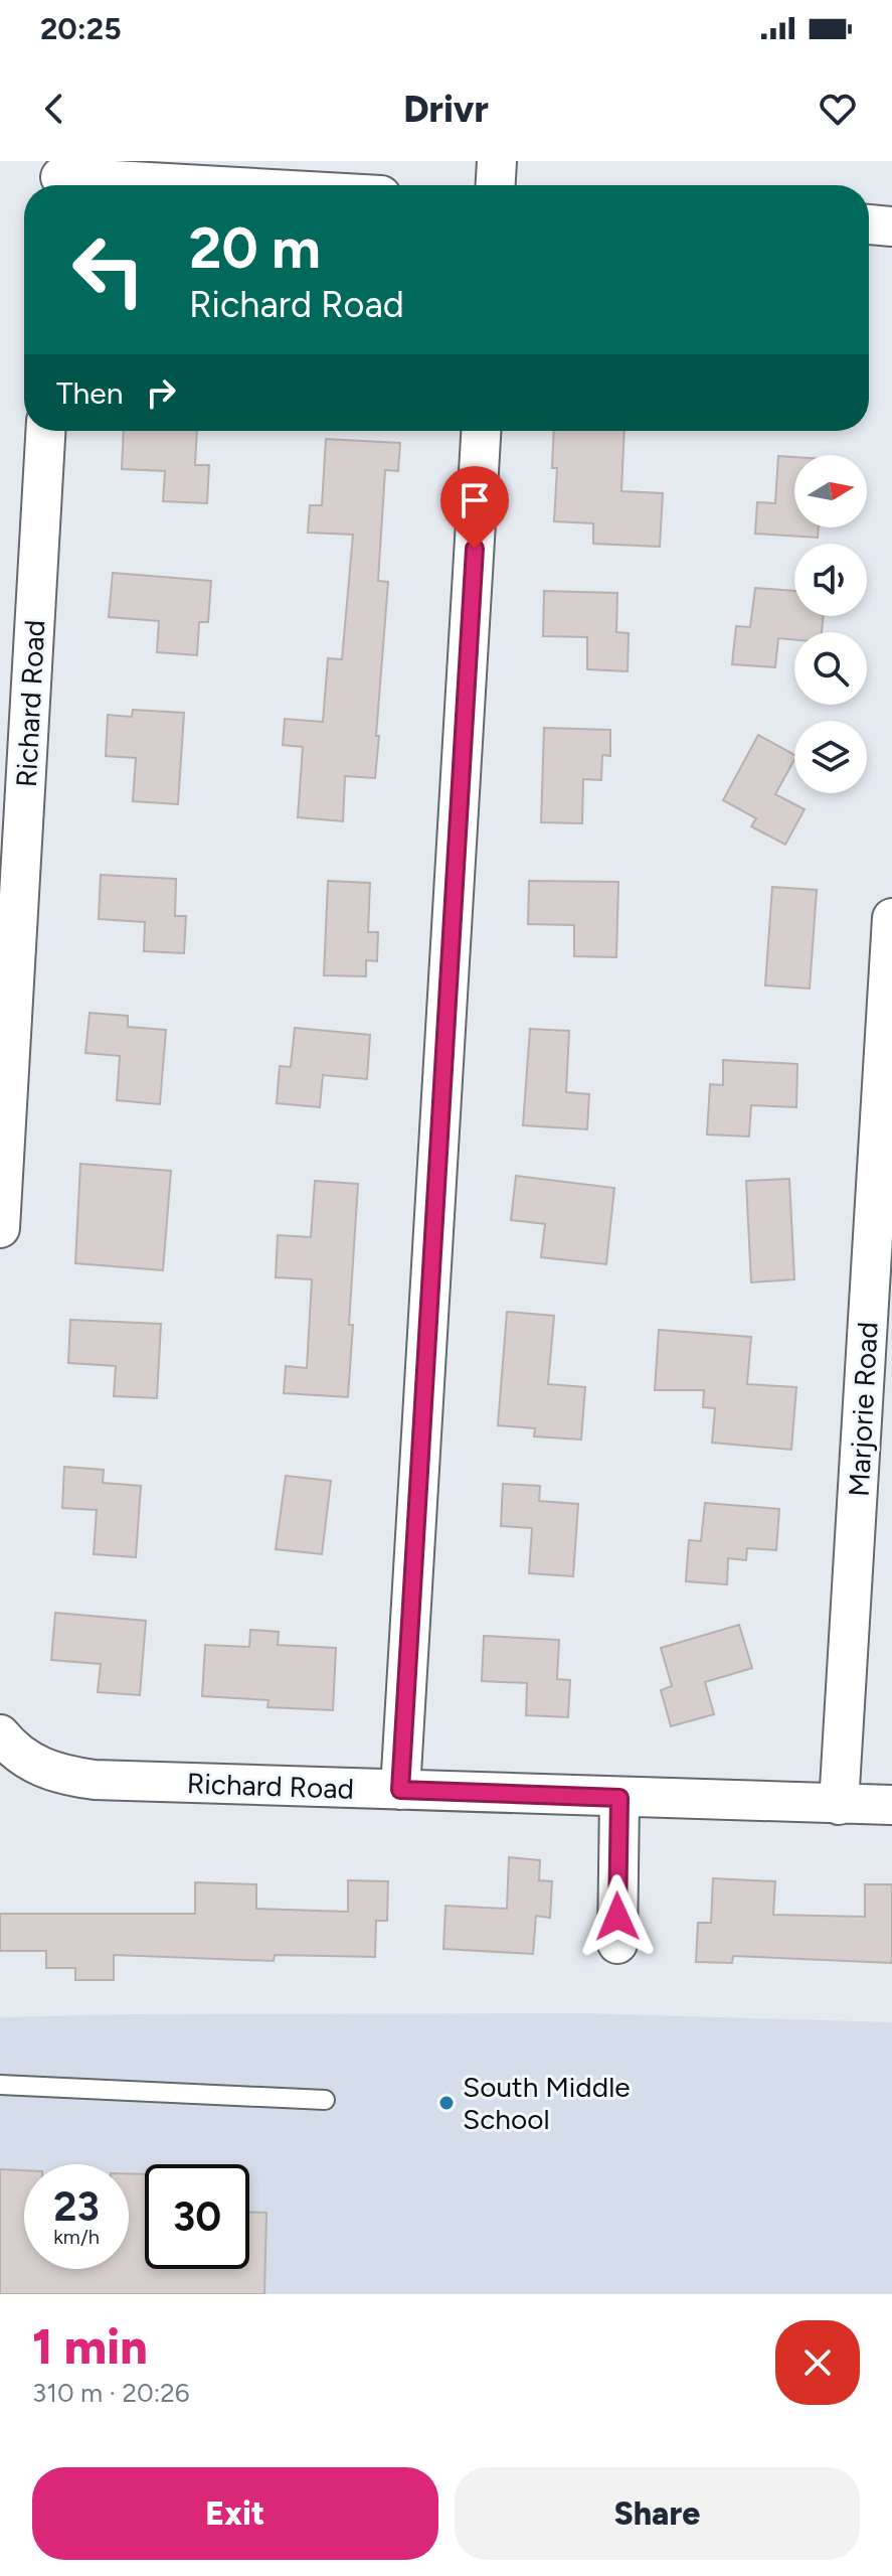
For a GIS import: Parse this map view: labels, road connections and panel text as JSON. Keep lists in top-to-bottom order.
{
  "streets": {
    "street": ["Richard Road", "Marjorie Road"]
  },
  "crossings": [
    ["Richard Road", "Marjorie Road"]
  ],
  "places": ["South Middle School"],
  "north": "right",
  "page": {
    "status": "20:25",
    "header": "Drivr",
    "turn": ["20 m", "Richard Road"],
    "then": "Then",
    "speed": "23 km/h",
    "limit": "30",
    "heading": ["1 min", "310 m · 20:26"],
    "buttons": ["Exit", "Share"]
  }
}
